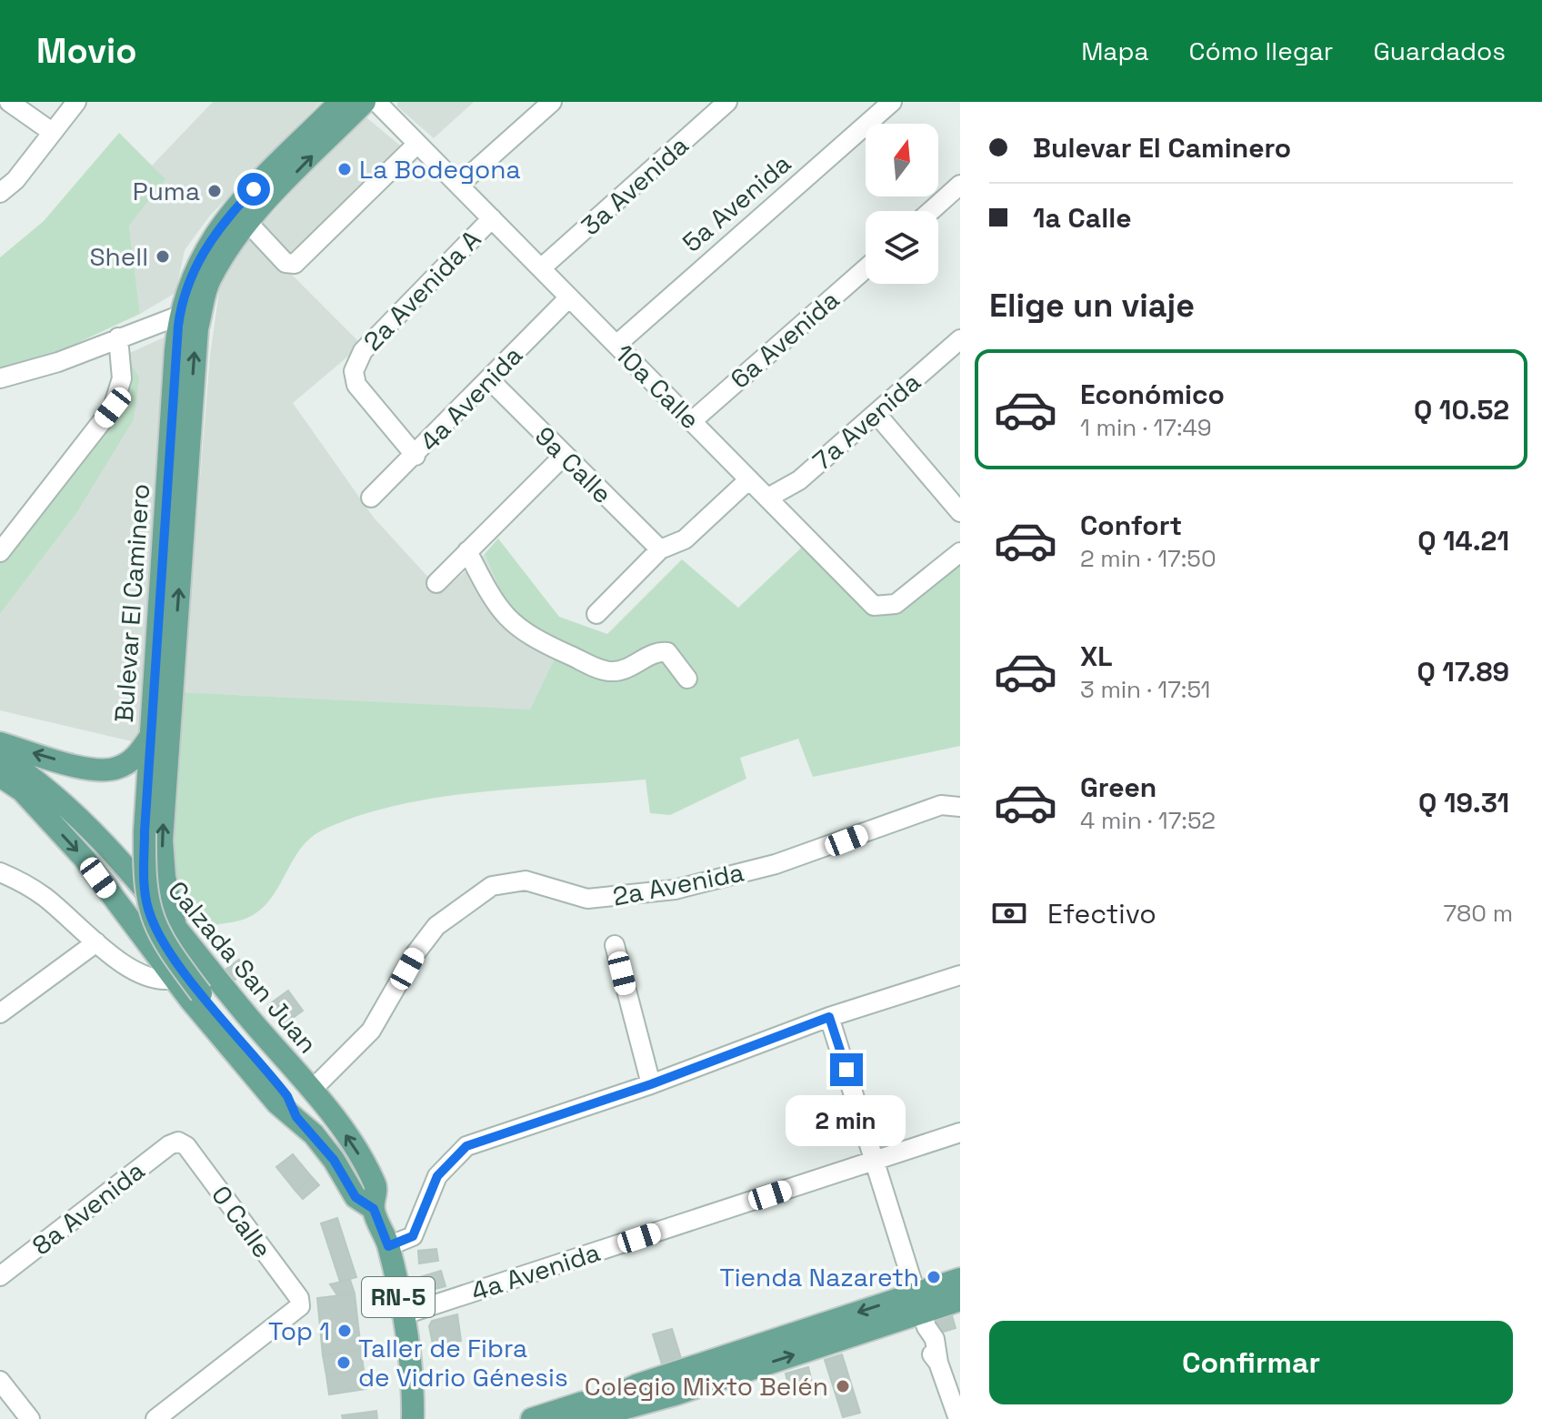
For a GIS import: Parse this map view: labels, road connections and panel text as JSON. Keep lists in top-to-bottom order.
{
  "streets": {
    "main road": ["Bulevar El Caminero", "Calzada San Juan", "RN-5"],
    "street": [
      "3a Avenida",
      "5a Avenida",
      "2a Avenida A",
      "6a Avenida",
      "10a Calle",
      "4a Avenida",
      "7a Avenida",
      "9a Calle",
      "2a Avenida",
      "8a Avenida",
      "0 Calle"
    ]
  },
  "crossings": [
    ["3a Avenida", "10a Calle"],
    ["5a Avenida", "10a Calle"],
    ["2a Avenida A", "10a Calle"],
    ["2a Avenida A", "4a Avenida"],
    ["6a Avenida", "10a Calle"],
    ["10a Calle", "4a Avenida"],
    ["10a Calle", "7a Avenida"],
    ["4a Avenida", "9a Calle"],
    ["4a Avenida", "Calzada San Juan"],
    ["Bulevar El Caminero", "Calzada San Juan"],
    ["2a Avenida", "Calzada San Juan"],
    ["8a Avenida", "0 Calle"]
  ],
  "places": [
    "La Bodegona",
    "Puma",
    "Shell",
    "Tienda Nazareth",
    "Top 1",
    "Taller de Fibra de Vidrio Génesis",
    "Colegio Mixto Belén"
  ],
  "north": "top",
  "page": {
    "header": "Movio",
    "nav": ["Mapa", "Cómo llegar", "Guardados"],
    "banner": ["Bulevar El Caminero", "1a Calle"],
    "heading": "Elige un viaje",
    "list": [
      {
        "name": "Económico",
        "note": "1 min · 17:49",
        "value": "Q 10.52"
      },
      {
        "name": "Confort",
        "note": "2 min · 17:50",
        "value": "Q 14.21"
      },
      {
        "name": "XL",
        "note": "3 min · 17:51",
        "value": "Q 17.89"
      },
      {
        "name": "Green",
        "note": "4 min · 17:52",
        "value": "Q 19.31"
      }
    ],
    "pay": ["Efectivo", "780 m"],
    "bubble": "2 min",
    "buttons": "Confirmar"
  }
}
